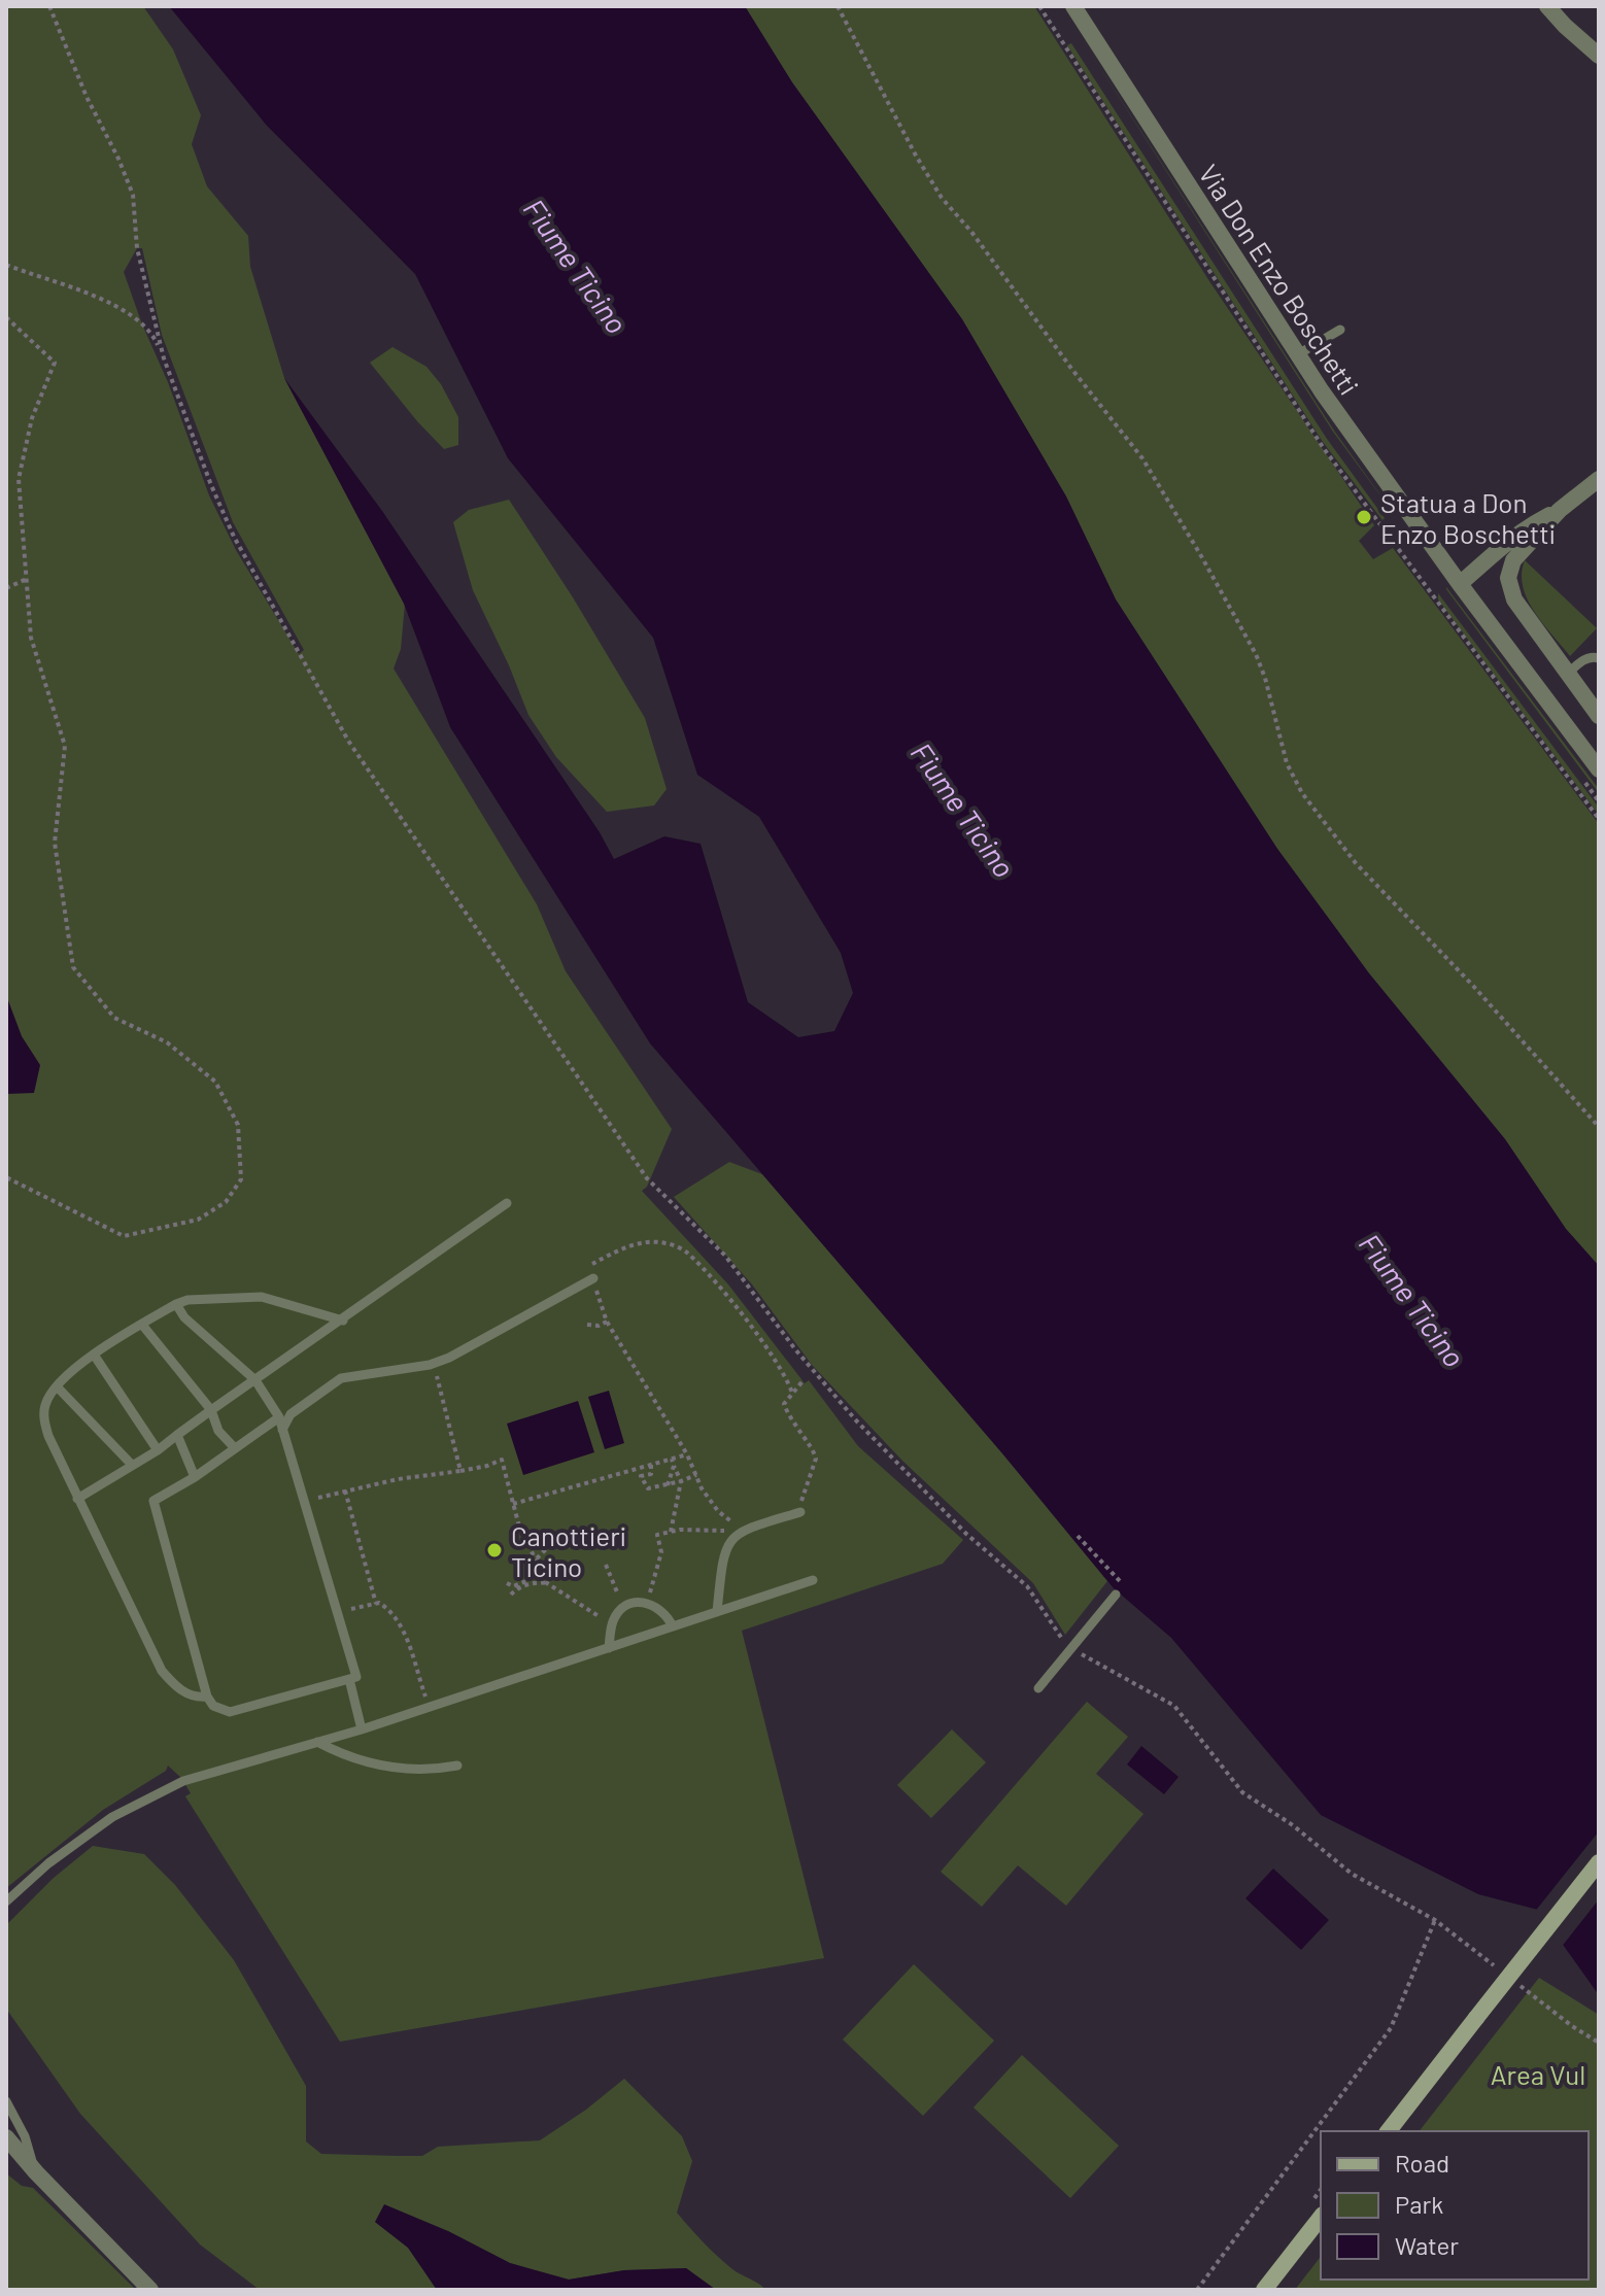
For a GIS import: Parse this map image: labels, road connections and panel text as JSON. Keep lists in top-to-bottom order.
{
  "streets": {
    "street": ["Via Don Enzo Boschetti"]
  },
  "water": ["Fiume Ticino"],
  "parks": ["Area Vul"],
  "places": ["Statua a Don Enzo Boschetti", "Canottieri Ticino"],
  "legend": ["Road", "Park", "Water"]
}
